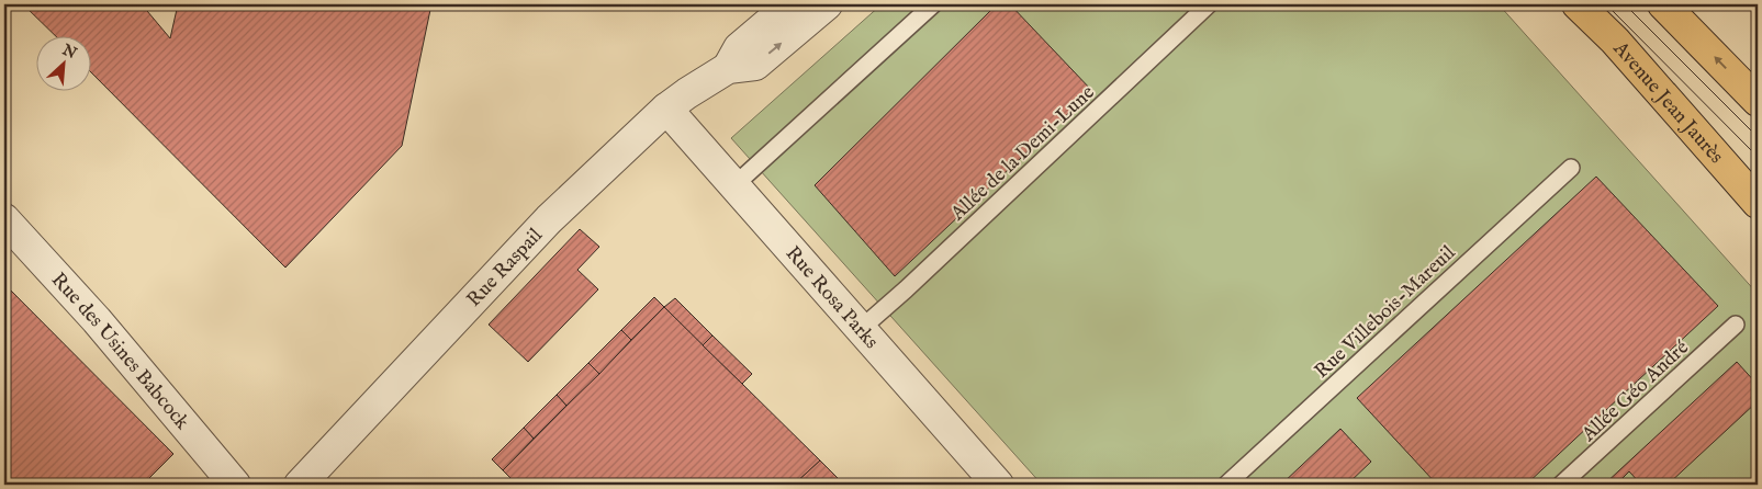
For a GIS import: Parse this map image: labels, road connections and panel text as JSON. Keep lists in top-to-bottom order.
{
  "streets": {
    "main road": ["Avenue Jean Jaurès"],
    "street": ["Rue Raspail", "Rue Rosa Parks", "Rue des Usines Babcock"],
    "lane": ["Allée de la Demi-Lune", "Rue Villebois-Mareuil", "Allée Géo André"]
  },
  "crossings": [
    ["Allée de la Demi-Lune", "Rue Rosa Parks"],
    ["Rue Raspail", "Rue Rosa Parks"]
  ],
  "north": "top right"
}
